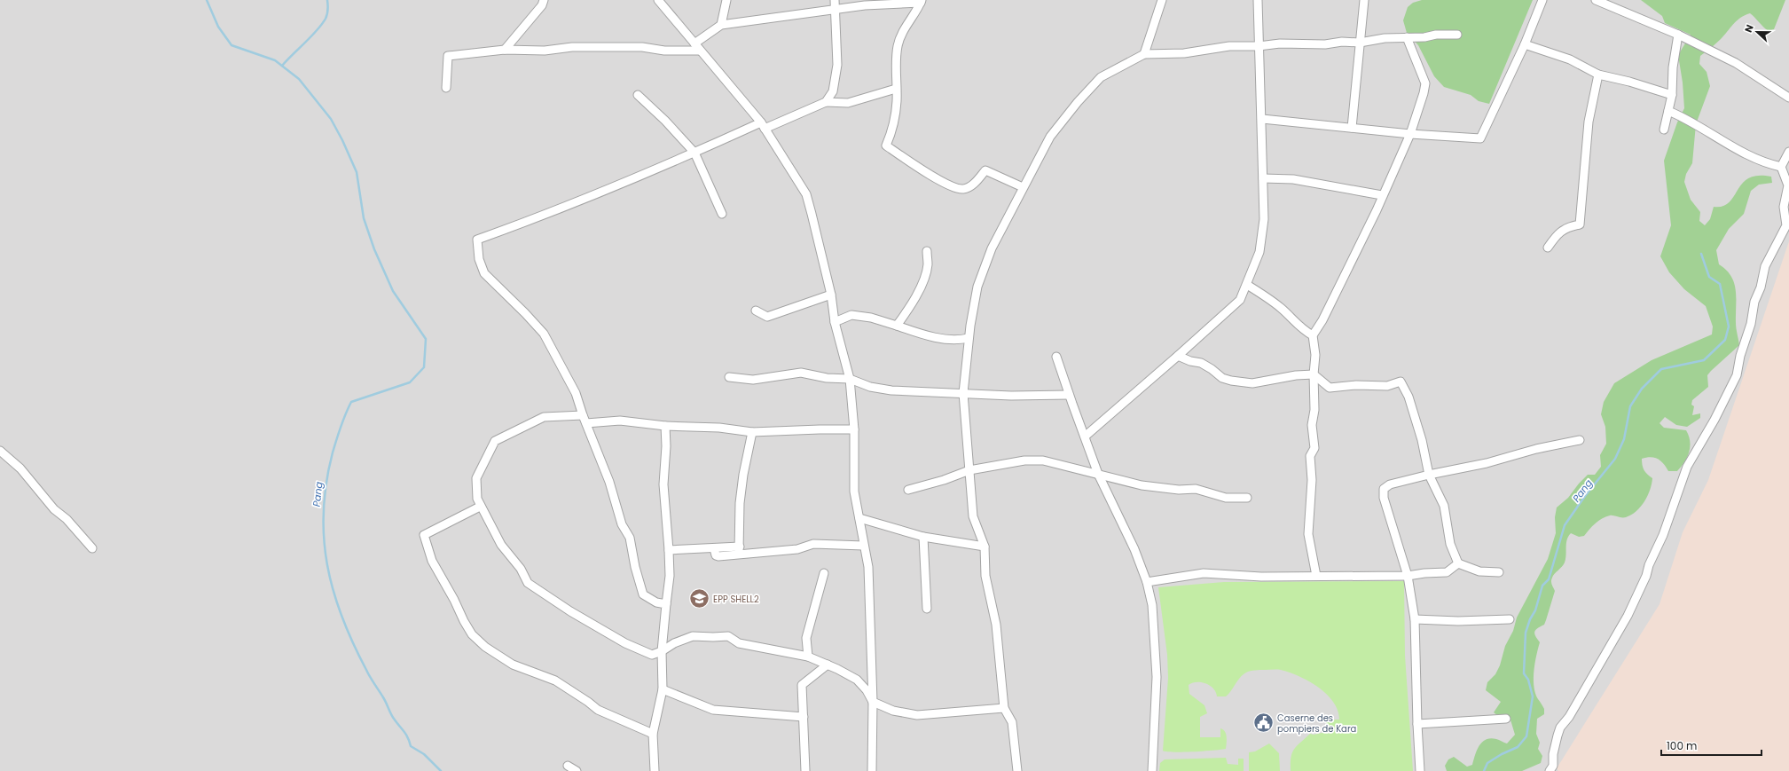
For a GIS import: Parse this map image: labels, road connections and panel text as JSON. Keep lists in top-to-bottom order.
{
  "water": ["Pang"],
  "places": {
    "school or university": ["EPP SHELL2"],
    "public building": ["Caserne des pompiers de Kara"]
  },
  "scale_bar": "100 m",
  "north": "left"
}
